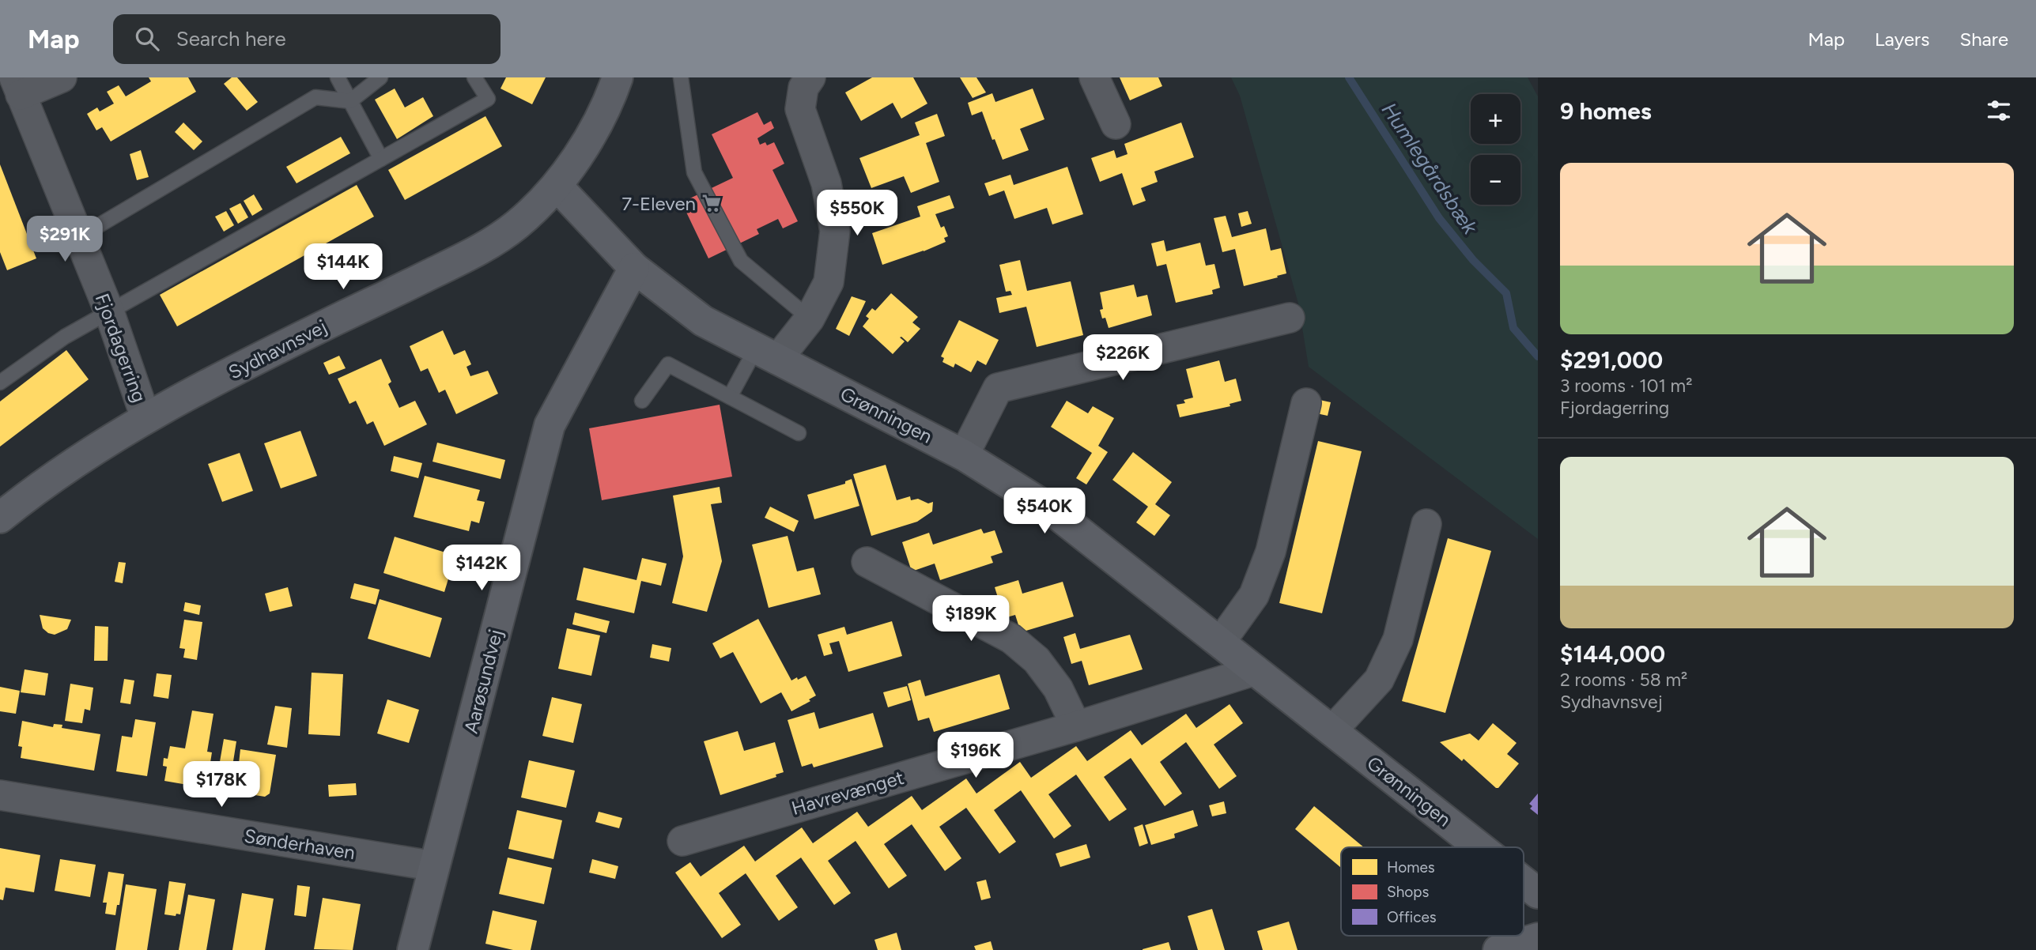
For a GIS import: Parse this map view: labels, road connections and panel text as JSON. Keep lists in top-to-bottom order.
{
  "streets": {
    "street": [
      "Fjordagerring",
      "Sydhavnsvej",
      "Grønningen",
      "Aarøsundvej",
      "Havrevænget",
      "Sønderhaven"
    ]
  },
  "crossings": [
    ["Fjordagerring", "Sydhavnsvej"],
    ["Sydhavnsvej", "Grønningen"],
    ["Grønningen", "Aarøsundvej"],
    ["Grønningen", "Havrevænget"],
    ["Aarøsundvej", "Sønderhaven"]
  ],
  "water": ["Humlegårdsbæk"],
  "places": {
    "supermarket": ["7-Eleven"]
  },
  "legend": ["Homes", "Shops", "Offices"],
  "page": {
    "header": "Map",
    "search": "Search here",
    "nav": ["Map", "Layers", "Share"],
    "heading": "9 homes",
    "map_buttons": ["+", "−"],
    "list": [
      {
        "name": "$291,000",
        "note": "3 rooms · 101 m² · Fjordagerring"
      },
      {
        "name": "$144,000",
        "note": "2 rooms · 58 m² · Sydhavnsvej"
      }
    ],
    "price": [
      "$550K",
      "$291K",
      "$144K",
      "$226K",
      "$540K",
      "$142K",
      "$189K",
      "$196K",
      "$178K"
    ]
  }
}
